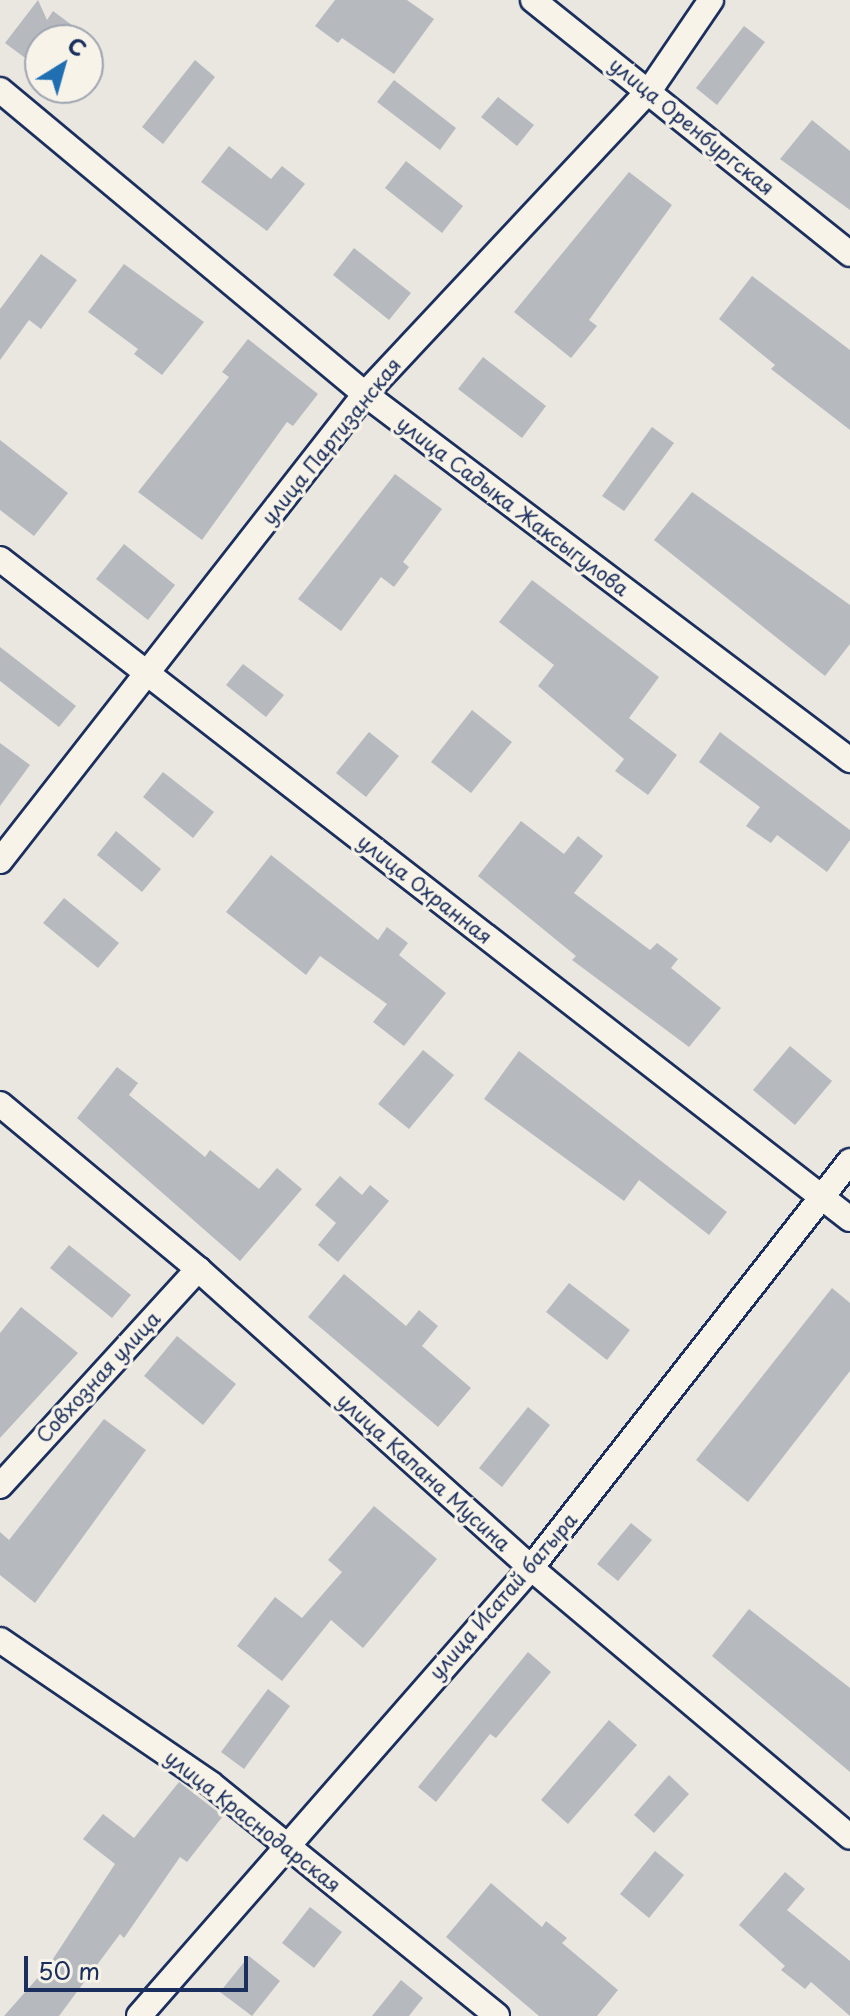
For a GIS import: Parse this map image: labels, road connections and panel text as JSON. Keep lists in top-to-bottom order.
{
  "streets": {
    "street": [
      "улица Оренбургская",
      "улица Партизанская",
      "улица Садыка Жаксыгулова",
      "улица Охранная",
      "Совхозная улица",
      "улица Капана Мусина",
      "улица Исатай батыра",
      "улица Краснодарская"
    ]
  },
  "crossings": [
    ["улица Оренбургская", "улица Партизанская"],
    ["улица Партизанская", "улица Садыка Жаксыгулова"],
    ["улица Партизанская", "улица Охранная"],
    ["улица Охранная", "улица Исатай батыра"],
    ["Совхозная улица", "улица Капана Мусина"],
    ["улица Капана Мусина", "улица Исатай батыра"],
    ["улица Исатай батыра", "улица Краснодарская"]
  ],
  "scale_bar": "50 m",
  "north": "top right"
}
